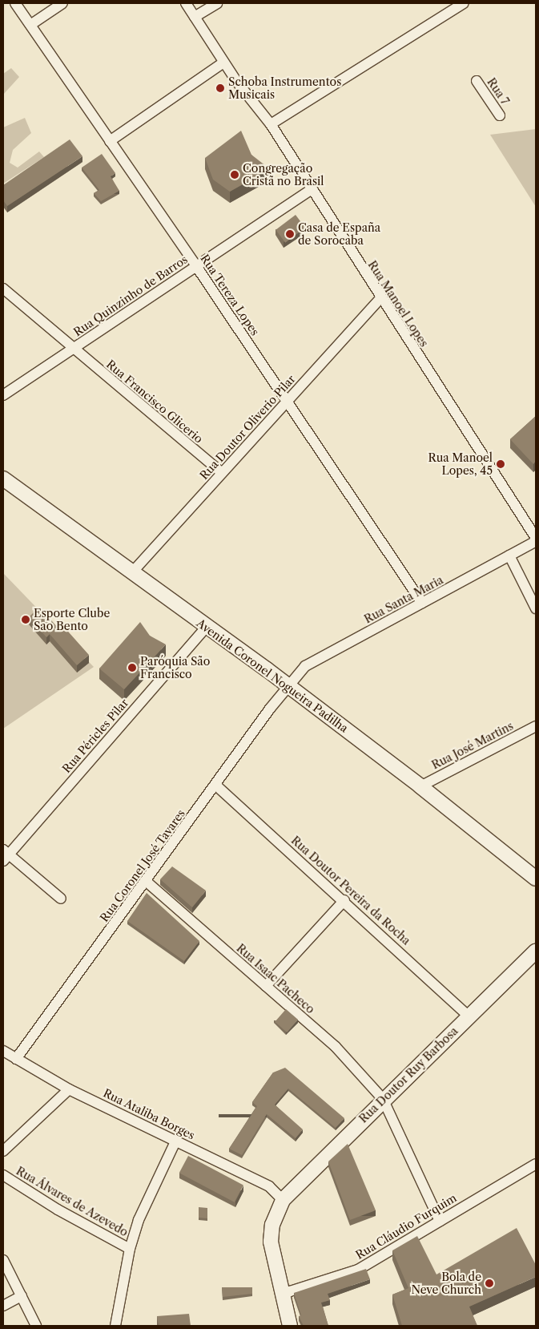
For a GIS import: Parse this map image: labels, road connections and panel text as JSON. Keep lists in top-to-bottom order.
{
  "streets": {
    "main road": ["Avenida Coronel Nogueira Padilha", "Rua Doutor Ruy Barbosa"],
    "street": [
      "Rua 7",
      "Rua Tereza Lopes",
      "Rua Quinzinho de Barros",
      "Rua Manoel Lopes",
      "Rua Francisco Glicerio",
      "Rua Doutor Oliverio Pilar",
      "Rua Santa Maria",
      "Rua Péricles Pilar",
      "Rua José Martins",
      "Rua Coronel José Tavares",
      "Rua Doutor Pereira da Rocha",
      "Rua Isaac Pacheco",
      "Rua Ataliba Borges",
      "Rua Álvares de Azevedo",
      "Rua Cláudio Furquim"
    ]
  },
  "crossings": [
    ["Rua Tereza Lopes", "Rua Quinzinho de Barros"],
    ["Rua Tereza Lopes", "Rua Doutor Oliverio Pilar"],
    ["Rua Tereza Lopes", "Rua Santa Maria"],
    ["Rua Quinzinho de Barros", "Rua Manoel Lopes"],
    ["Rua Quinzinho de Barros", "Rua Francisco Glicerio"],
    ["Rua Manoel Lopes", "Rua Doutor Oliverio Pilar"],
    ["Rua Francisco Glicerio", "Rua Doutor Oliverio Pilar"],
    ["Rua Doutor Oliverio Pilar", "Avenida Coronel Nogueira Padilha"],
    ["Rua Santa Maria", "Avenida Coronel Nogueira Padilha"],
    ["Rua Santa Maria", "Rua Coronel José Tavares"],
    ["Avenida Coronel Nogueira Padilha", "Rua Péricles Pilar"],
    ["Avenida Coronel Nogueira Padilha", "Rua José Martins"],
    ["Avenida Coronel Nogueira Padilha", "Rua Coronel José Tavares"],
    ["Rua Coronel José Tavares", "Rua Doutor Pereira da Rocha"],
    ["Rua Coronel José Tavares", "Rua Isaac Pacheco"],
    ["Rua Coronel José Tavares", "Rua Ataliba Borges"],
    ["Rua Doutor Pereira da Rocha", "Rua Doutor Ruy Barbosa"],
    ["Rua Isaac Pacheco", "Rua Doutor Ruy Barbosa"],
    ["Rua Isaac Pacheco", "Rua Cláudio Furquim"],
    ["Rua Doutor Ruy Barbosa", "Rua Ataliba Borges"]
  ],
  "places": [
    "Schoba Instrumentos Musicais",
    "Congregação Cristã no Brasil",
    "Casa de España de Sorocaba",
    "Rua Manoel Lopes, 45",
    "Esporte Clube Sao Bento",
    "Paróquia São Francisco",
    "Bola de Neve Church"
  ]
}
